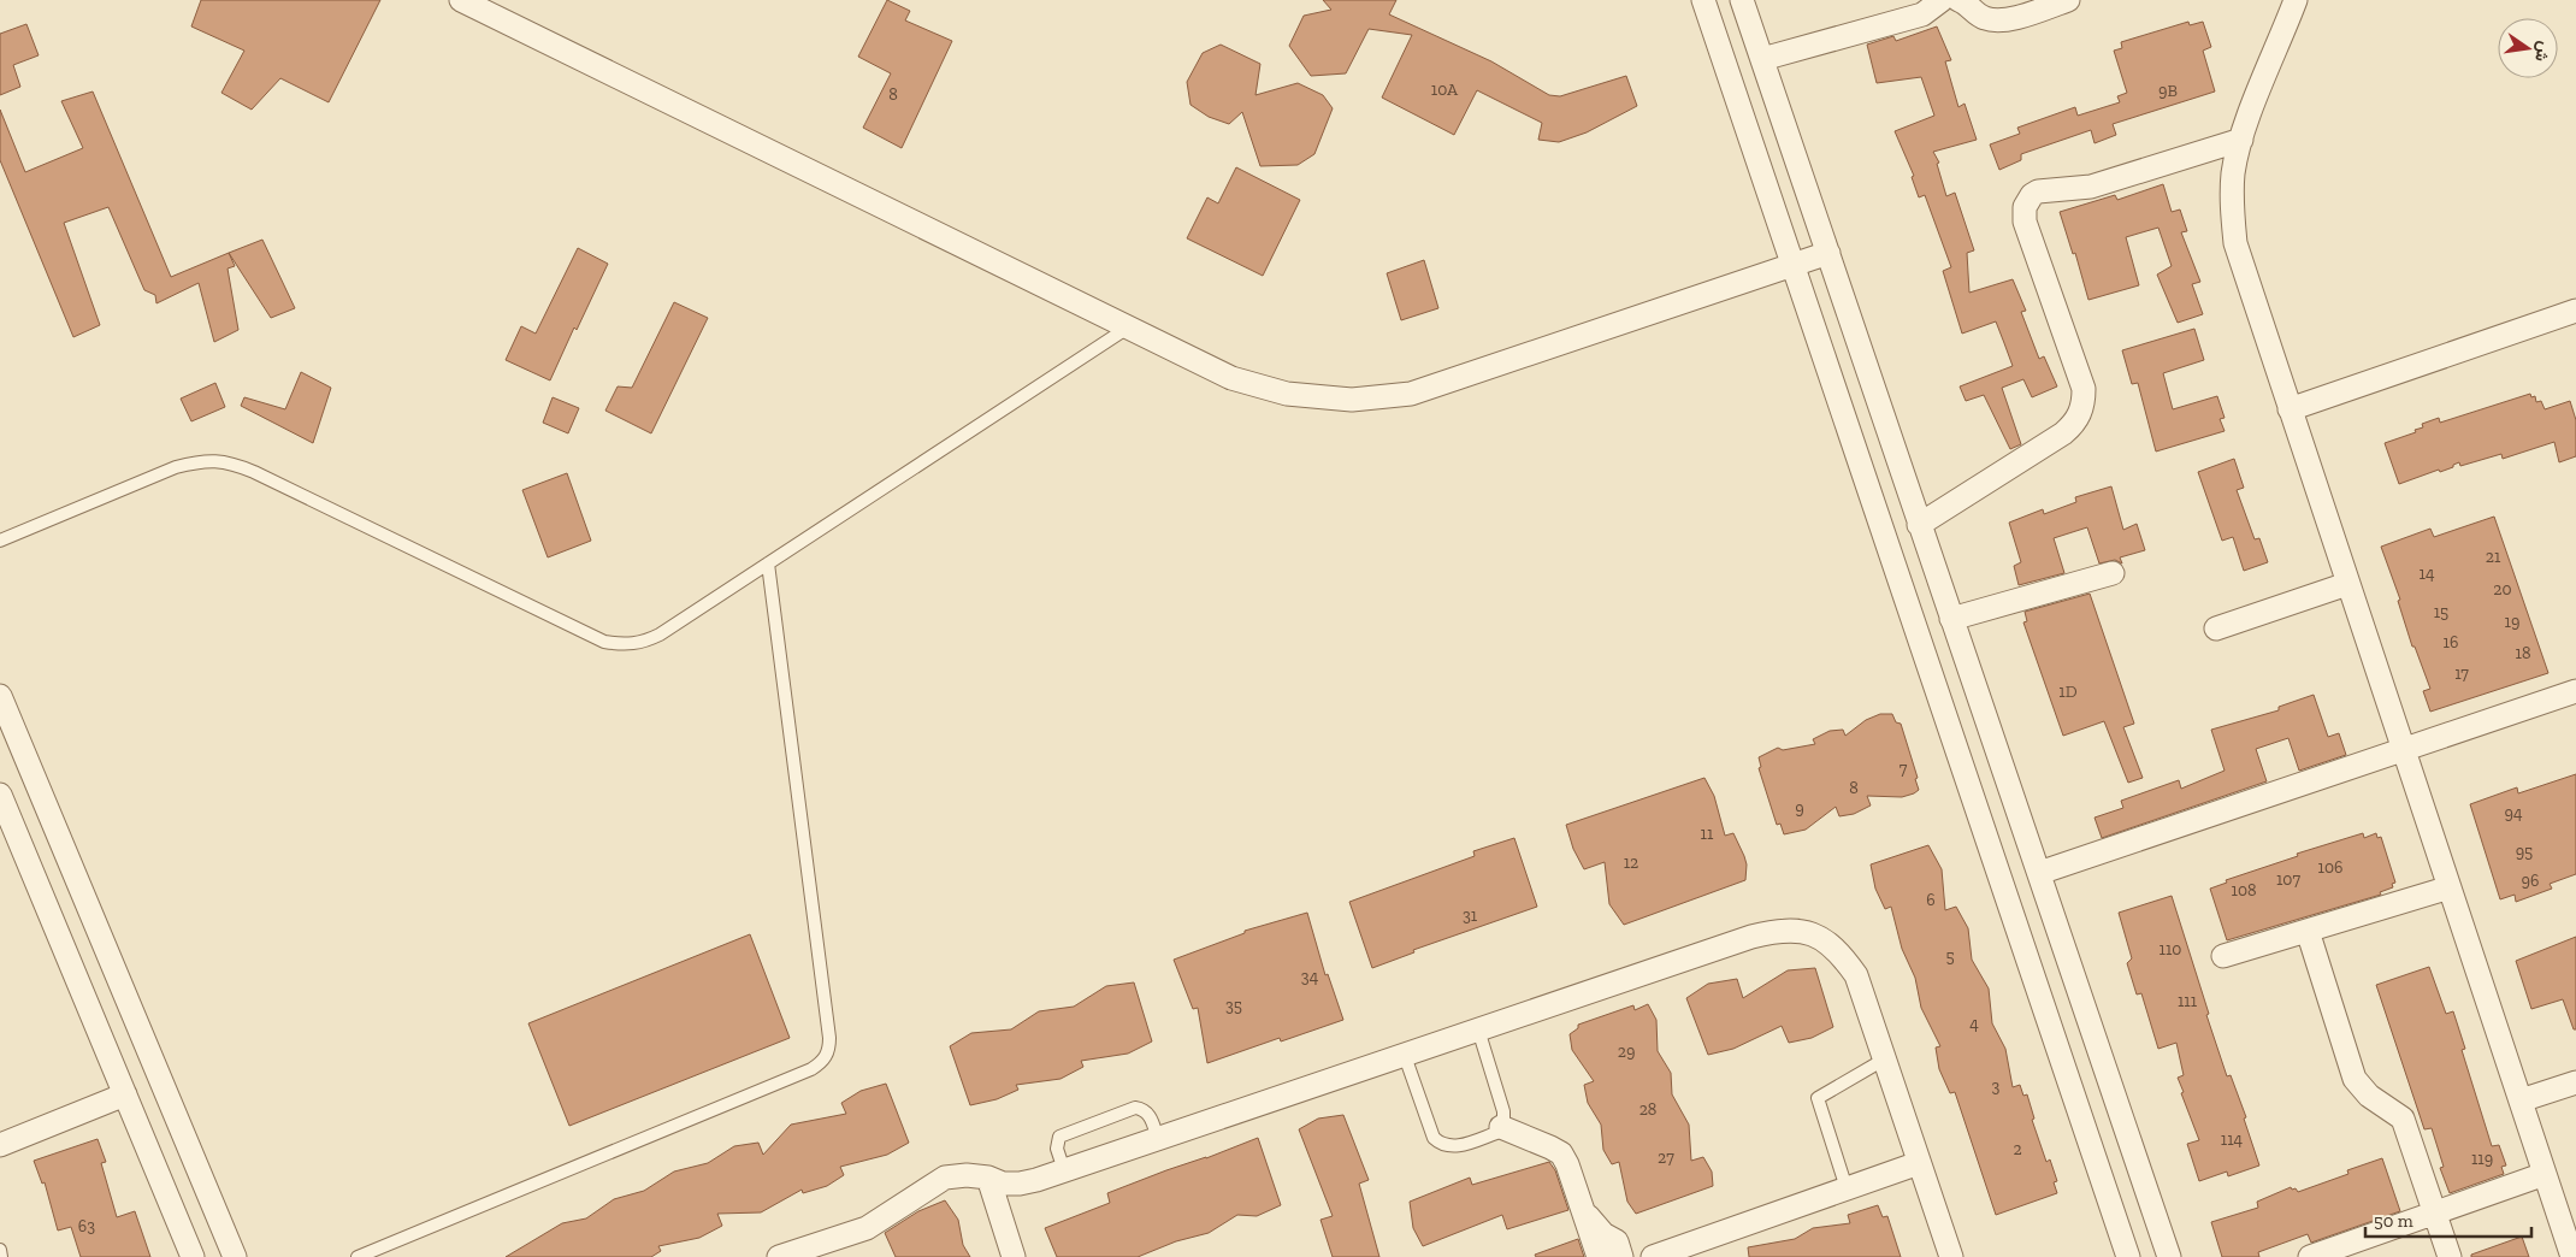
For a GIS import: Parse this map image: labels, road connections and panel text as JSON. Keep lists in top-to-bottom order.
{
  "house_numbers": [
    "10A",
    "9B",
    "8",
    "21",
    "14",
    "20",
    "15",
    "19",
    "16",
    "18",
    "17",
    "1D",
    "7",
    "8",
    "9",
    "94",
    "11",
    "95",
    "12",
    "106",
    "107",
    "96",
    "108",
    "6",
    "31",
    "110",
    "5",
    "34",
    "111",
    "35",
    "4",
    "29",
    "3",
    "28",
    "114",
    "2",
    "27",
    "119",
    "63"
  ],
  "scale_bar": "50 m",
  "north": "right"
}
